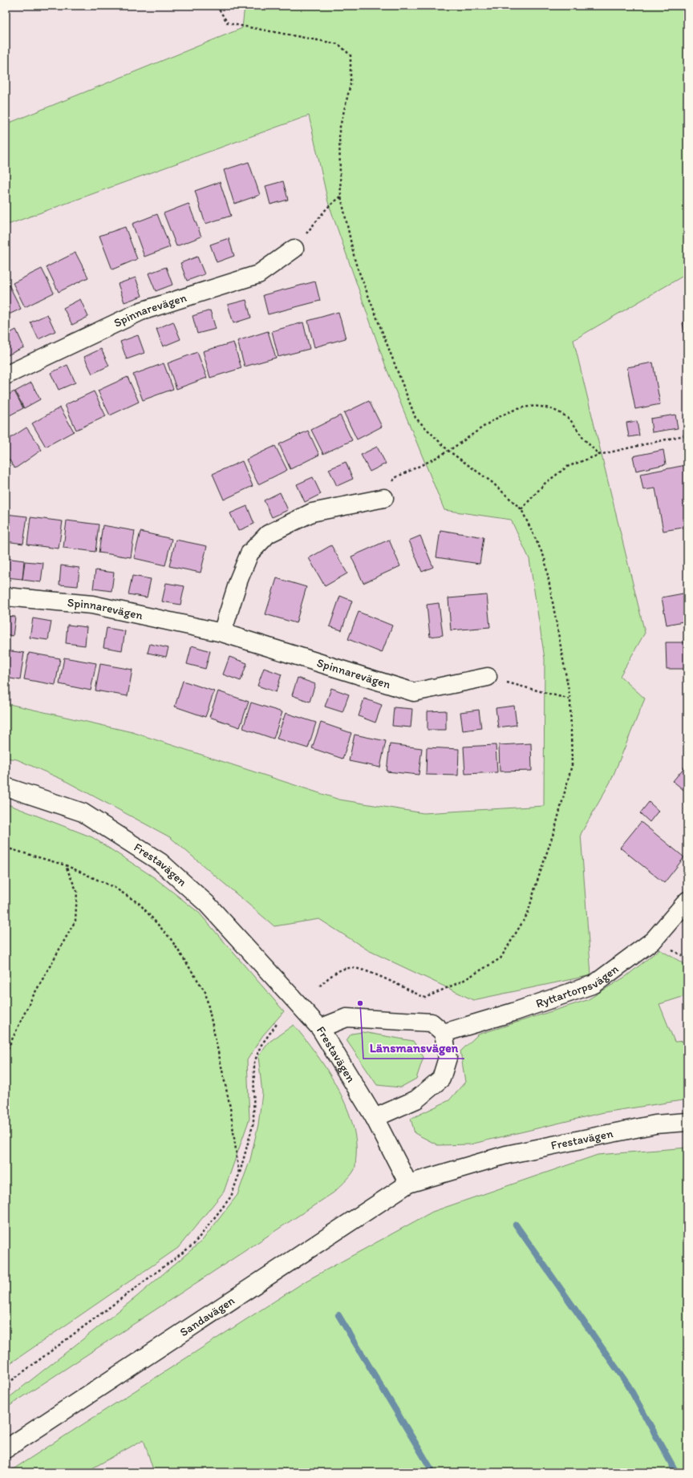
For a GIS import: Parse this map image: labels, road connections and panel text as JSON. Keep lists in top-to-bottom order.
{
  "streets": {
    "street": [
      "Spinnarevägen",
      "Frestavägen",
      "Ryttartorpsvägen",
      "Sandavägen"
    ]
  },
  "crossings": [
    ["Frestavägen", "Sandavägen"]
  ],
  "places": ["Länsmansvägen"]
}
